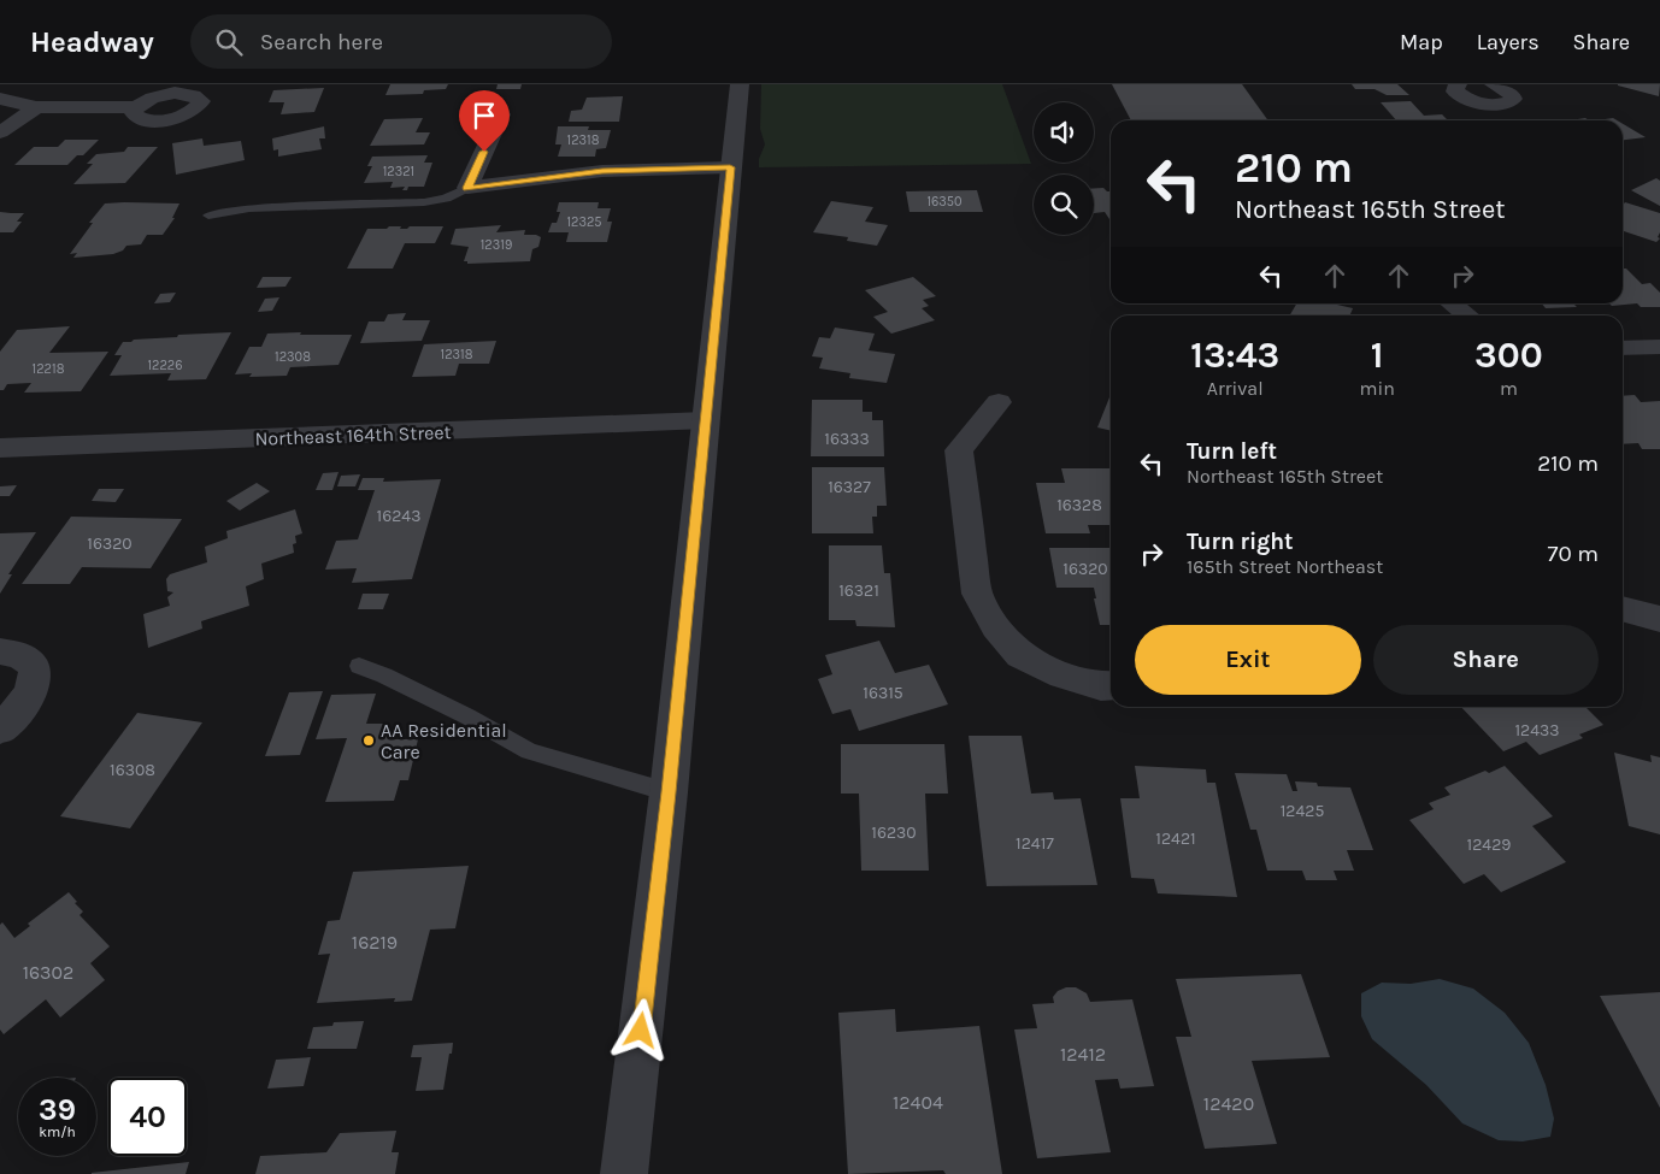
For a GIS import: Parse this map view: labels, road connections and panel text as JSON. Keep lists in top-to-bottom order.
{
  "streets": {
    "street": ["Northeast 164th Street"]
  },
  "places": ["AA Residential Care"],
  "house_numbers": [
    "12318",
    "12321",
    "16350",
    "12325",
    "12319",
    "12318",
    "12308",
    "12226",
    "12218",
    "16333",
    "16327",
    "16328",
    "16243",
    "16320",
    "16320",
    "16321",
    "16315",
    "12433",
    "16308",
    "12425",
    "16230",
    "12421",
    "12417",
    "12429",
    "16219",
    "16302",
    "12412",
    "12404",
    "12420"
  ],
  "page": {
    "header": "Headway",
    "search": "Search here",
    "nav": ["Map", "Layers", "Share"],
    "turn": ["210 m", "Northeast 165th Street"],
    "eta": [
      "13:43",
      "Arrival",
      "1",
      "min",
      "300",
      "m"
    ],
    "list": [
      {
        "name": "Turn left",
        "note": "Northeast 165th Street",
        "value": "210 m"
      },
      {
        "name": "Turn right",
        "note": "165th Street Northeast",
        "value": "70 m"
      }
    ],
    "buttons": ["Exit", "Share"],
    "speed": "39 km/h",
    "limit": "40"
  }
}
